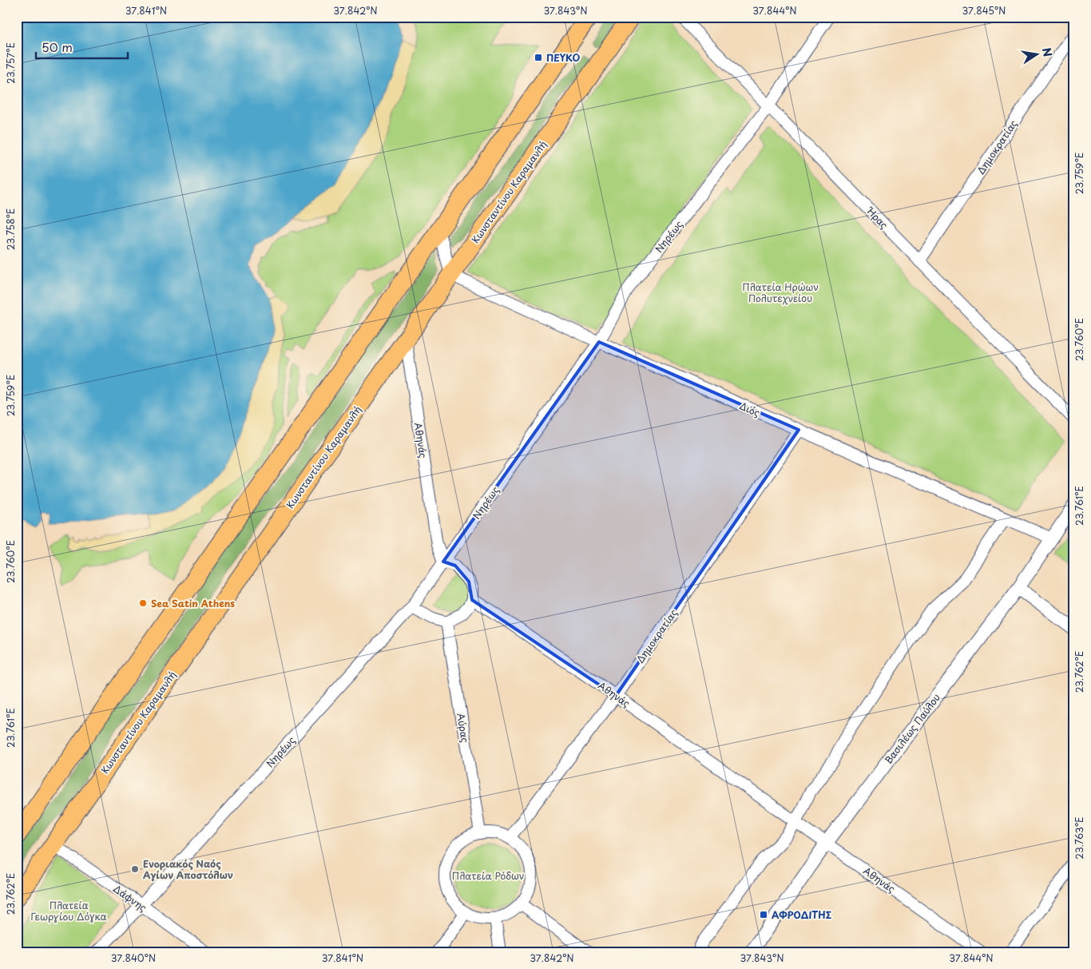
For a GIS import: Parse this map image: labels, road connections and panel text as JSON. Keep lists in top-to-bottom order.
{
  "streets": {
    "highway": ["Κωνσταντίνου Καραμανλή"],
    "street": [
      "Δημοκρατίας",
      "Ήρας",
      "Νηρέως",
      "Διός",
      "Αθηνάς",
      "Αύρας",
      "Βασιλέως Παύλου",
      "Δάφνης"
    ]
  },
  "crossings": [
    ["Δημοκρατίας", "Ήρας"],
    ["Δημοκρατίας", "Διός"],
    ["Δημοκρατίας", "Αθηνάς"],
    ["Δημοκρατίας", "Αύρας"],
    ["Κωνσταντίνου Καραμανλή", "Διός"],
    ["Κωνσταντίνου Καραμανλή", "Αθηνάς"],
    ["Κωνσταντίνου Καραμανλή", "Δάφνης"],
    ["Ήρας", "Νηρέως"],
    ["Νηρέως", "Διός"],
    ["Νηρέως", "Αθηνάς"],
    ["Νηρέως", "Αύρας"],
    ["Νηρέως", "Δάφνης"],
    ["Διός", "Βασιλέως Παύλου"],
    ["Αθηνάς", "Αύρας"],
    ["Αθηνάς", "Βασιλέως Παύλου"]
  ],
  "parks": ["Πλατεία Ηρώων Πολυτεχνείου", "Πλατεία Ρόδων", "Πλατεία Γεωργίου Δόγκα"],
  "places": {
    "transit": ["ΠΕΥΚΟ", "ΑΦΡΟΔΙΤΗΣ"],
    "other": ["Sea Satin Athens", "Ενοριακός Ναός Αγίων Αποστόλων"]
  },
  "scale_bar": "50 m",
  "north": "right",
  "coordinates": [
    "37.841°N",
    "37.842°N",
    "37.843°N",
    "37.844°N",
    "37.845°N",
    "23.757°E",
    "23.759°E",
    "23.758°E",
    "23.760°E",
    "23.761°E",
    "23.762°E",
    "23.763°E",
    "37.840°N"
  ]
}
